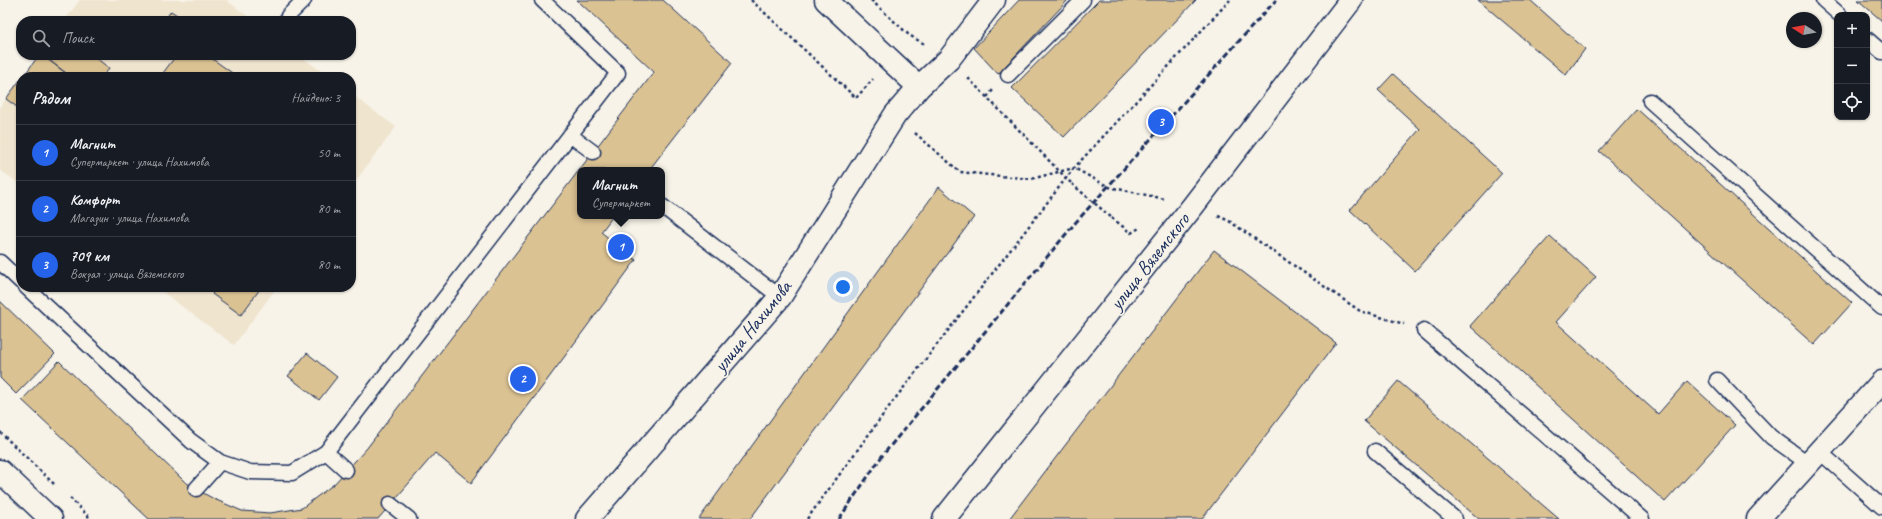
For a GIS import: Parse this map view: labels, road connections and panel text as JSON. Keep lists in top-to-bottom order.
{
  "streets": {
    "street": ["улица Вяземского", "улица Нахимова"]
  },
  "north": "left",
  "page": {
    "map_buttons": ["+", "−"],
    "search": "Поиск",
    "heading": ["Рядом", "Найдено: 3"],
    "pins": ["3", "1", "2"],
    "list": [
      {
        "mark": "1",
        "name": "Магнит",
        "note": "Супермаркет · улица Нахимова",
        "value": "50 m"
      },
      {
        "mark": "2",
        "name": "Комфорт",
        "note": "Магазин · улица Нахимова",
        "value": "80 m"
      },
      {
        "mark": "3",
        "name": "709 км",
        "note": "Вокзал · улица Вяземского",
        "value": "80 m"
      }
    ],
    "popup": ["Магнит", "Супермаркет"]
  }
}
